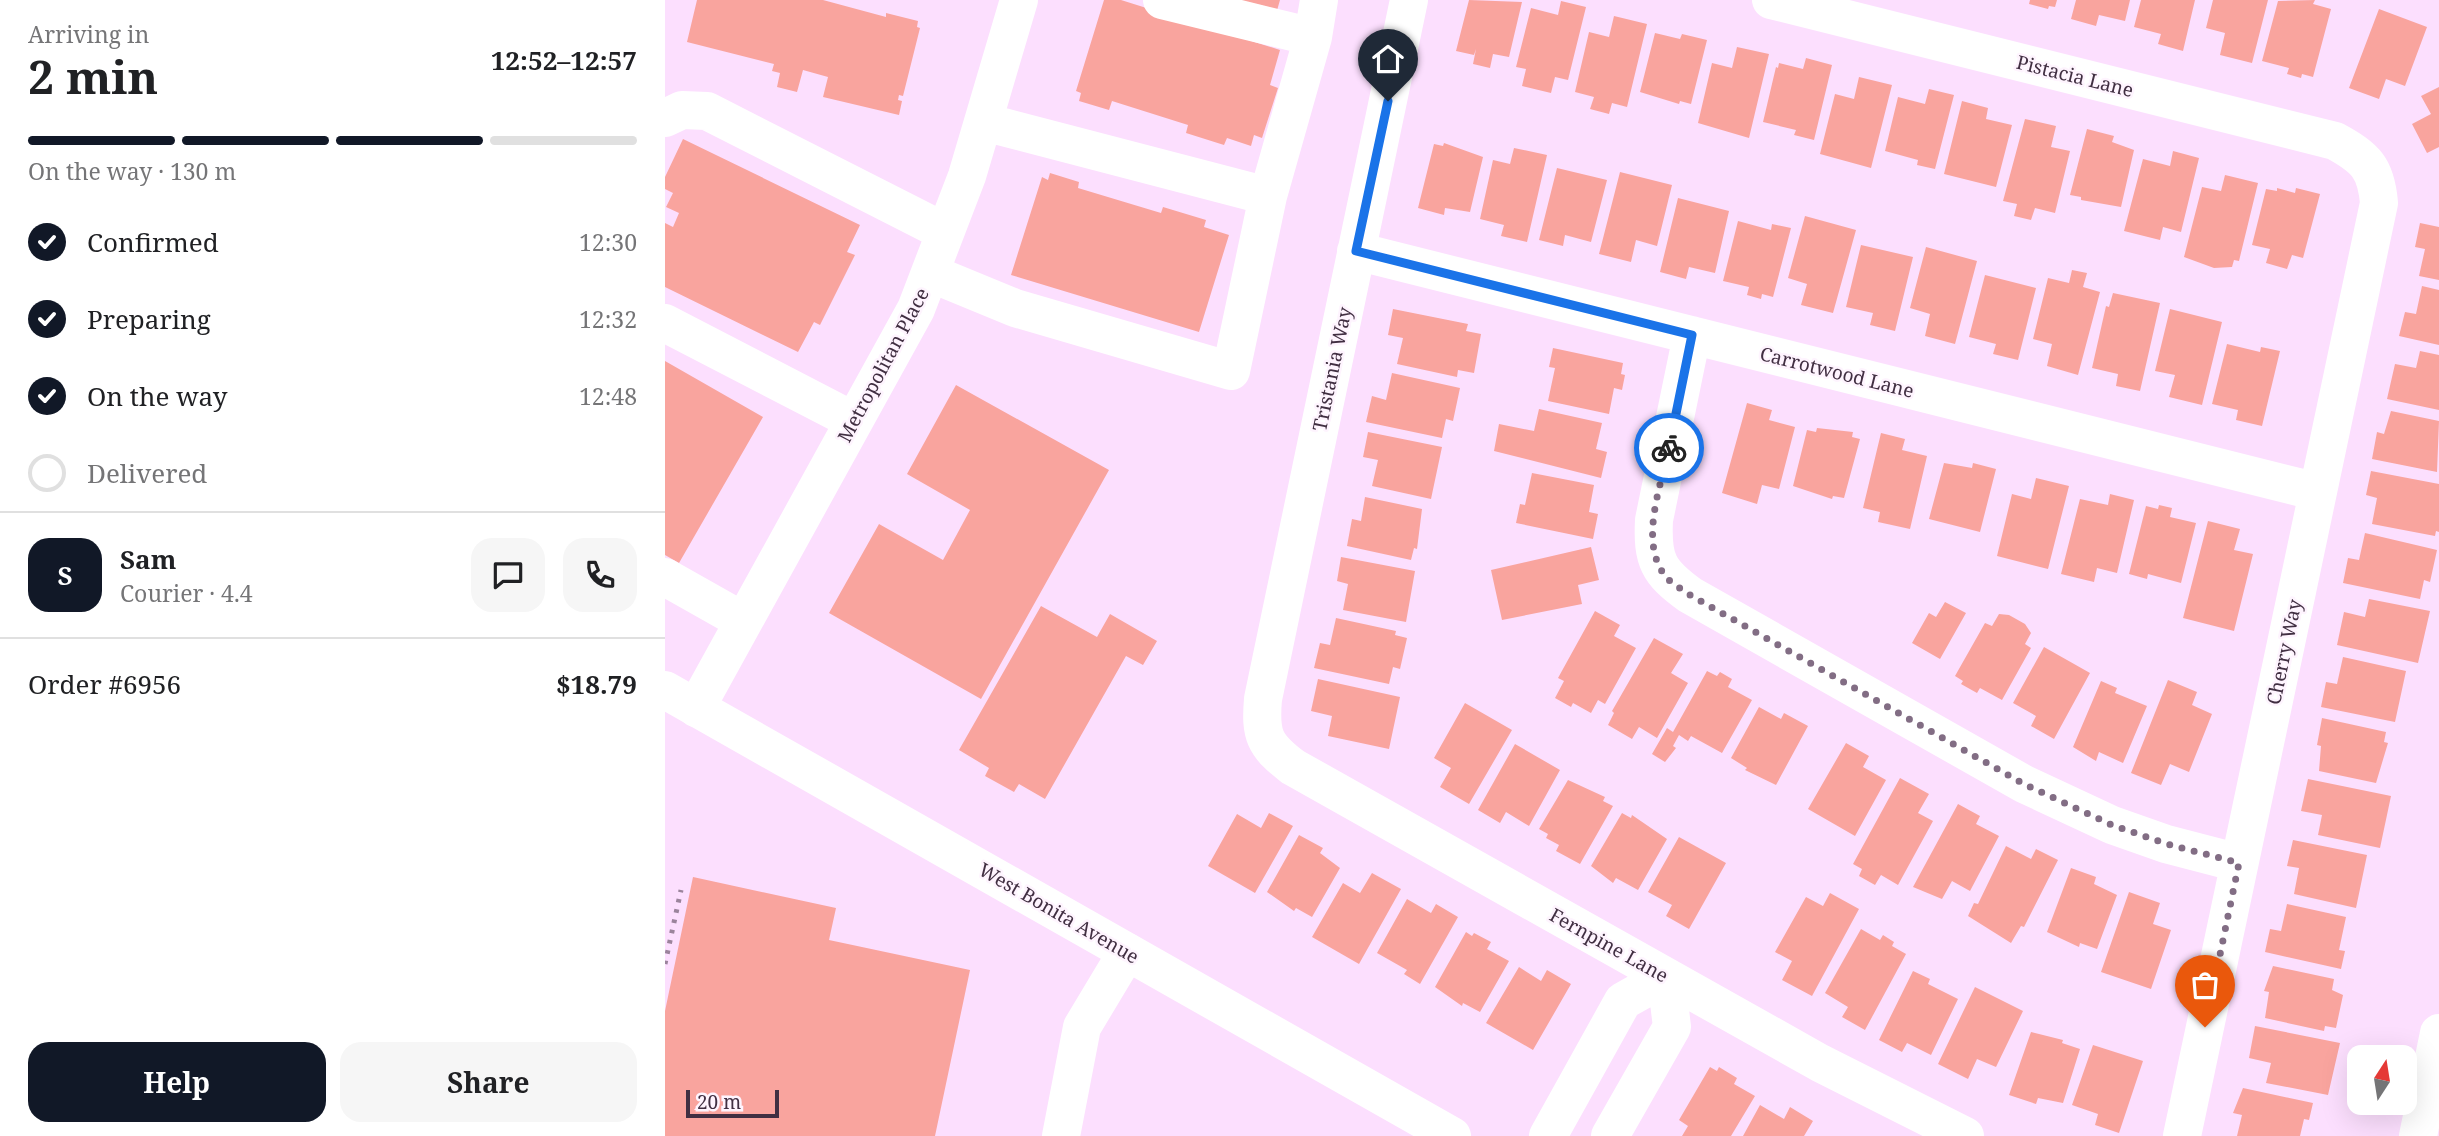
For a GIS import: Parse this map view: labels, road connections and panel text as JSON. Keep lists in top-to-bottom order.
{
  "streets": {
    "street": [
      "Pistacia Lane",
      "Metropolitan Place",
      "Tristania Way",
      "Carrotwood Lane",
      "Cherry Way",
      "West Bonita Avenue",
      "Fernpine Lane"
    ]
  },
  "crossings": [
    ["Pistacia Lane", "Cherry Way"],
    ["Metropolitan Place", "West Bonita Avenue"],
    ["Tristania Way", "Carrotwood Lane"],
    ["Tristania Way", "Fernpine Lane"],
    ["Carrotwood Lane", "Cherry Way"]
  ],
  "scale_bar": "20 m",
  "north": "top",
  "page": {
    "heading": ["2 min", "Arriving in", "12:52–12:57"],
    "panel": [
      "Sam",
      "Courier · 4.4",
      "Order #6956",
      "$18.79"
    ],
    "bar": "On the way · 130 m",
    "list": [
      ["Confirmed", "12:30"],
      ["Preparing", "12:32"],
      ["On the way", "12:48"],
      "Delivered"
    ],
    "round": "S",
    "buttons": ["Help", "Share"],
    "scale": "20 m"
  }
}
